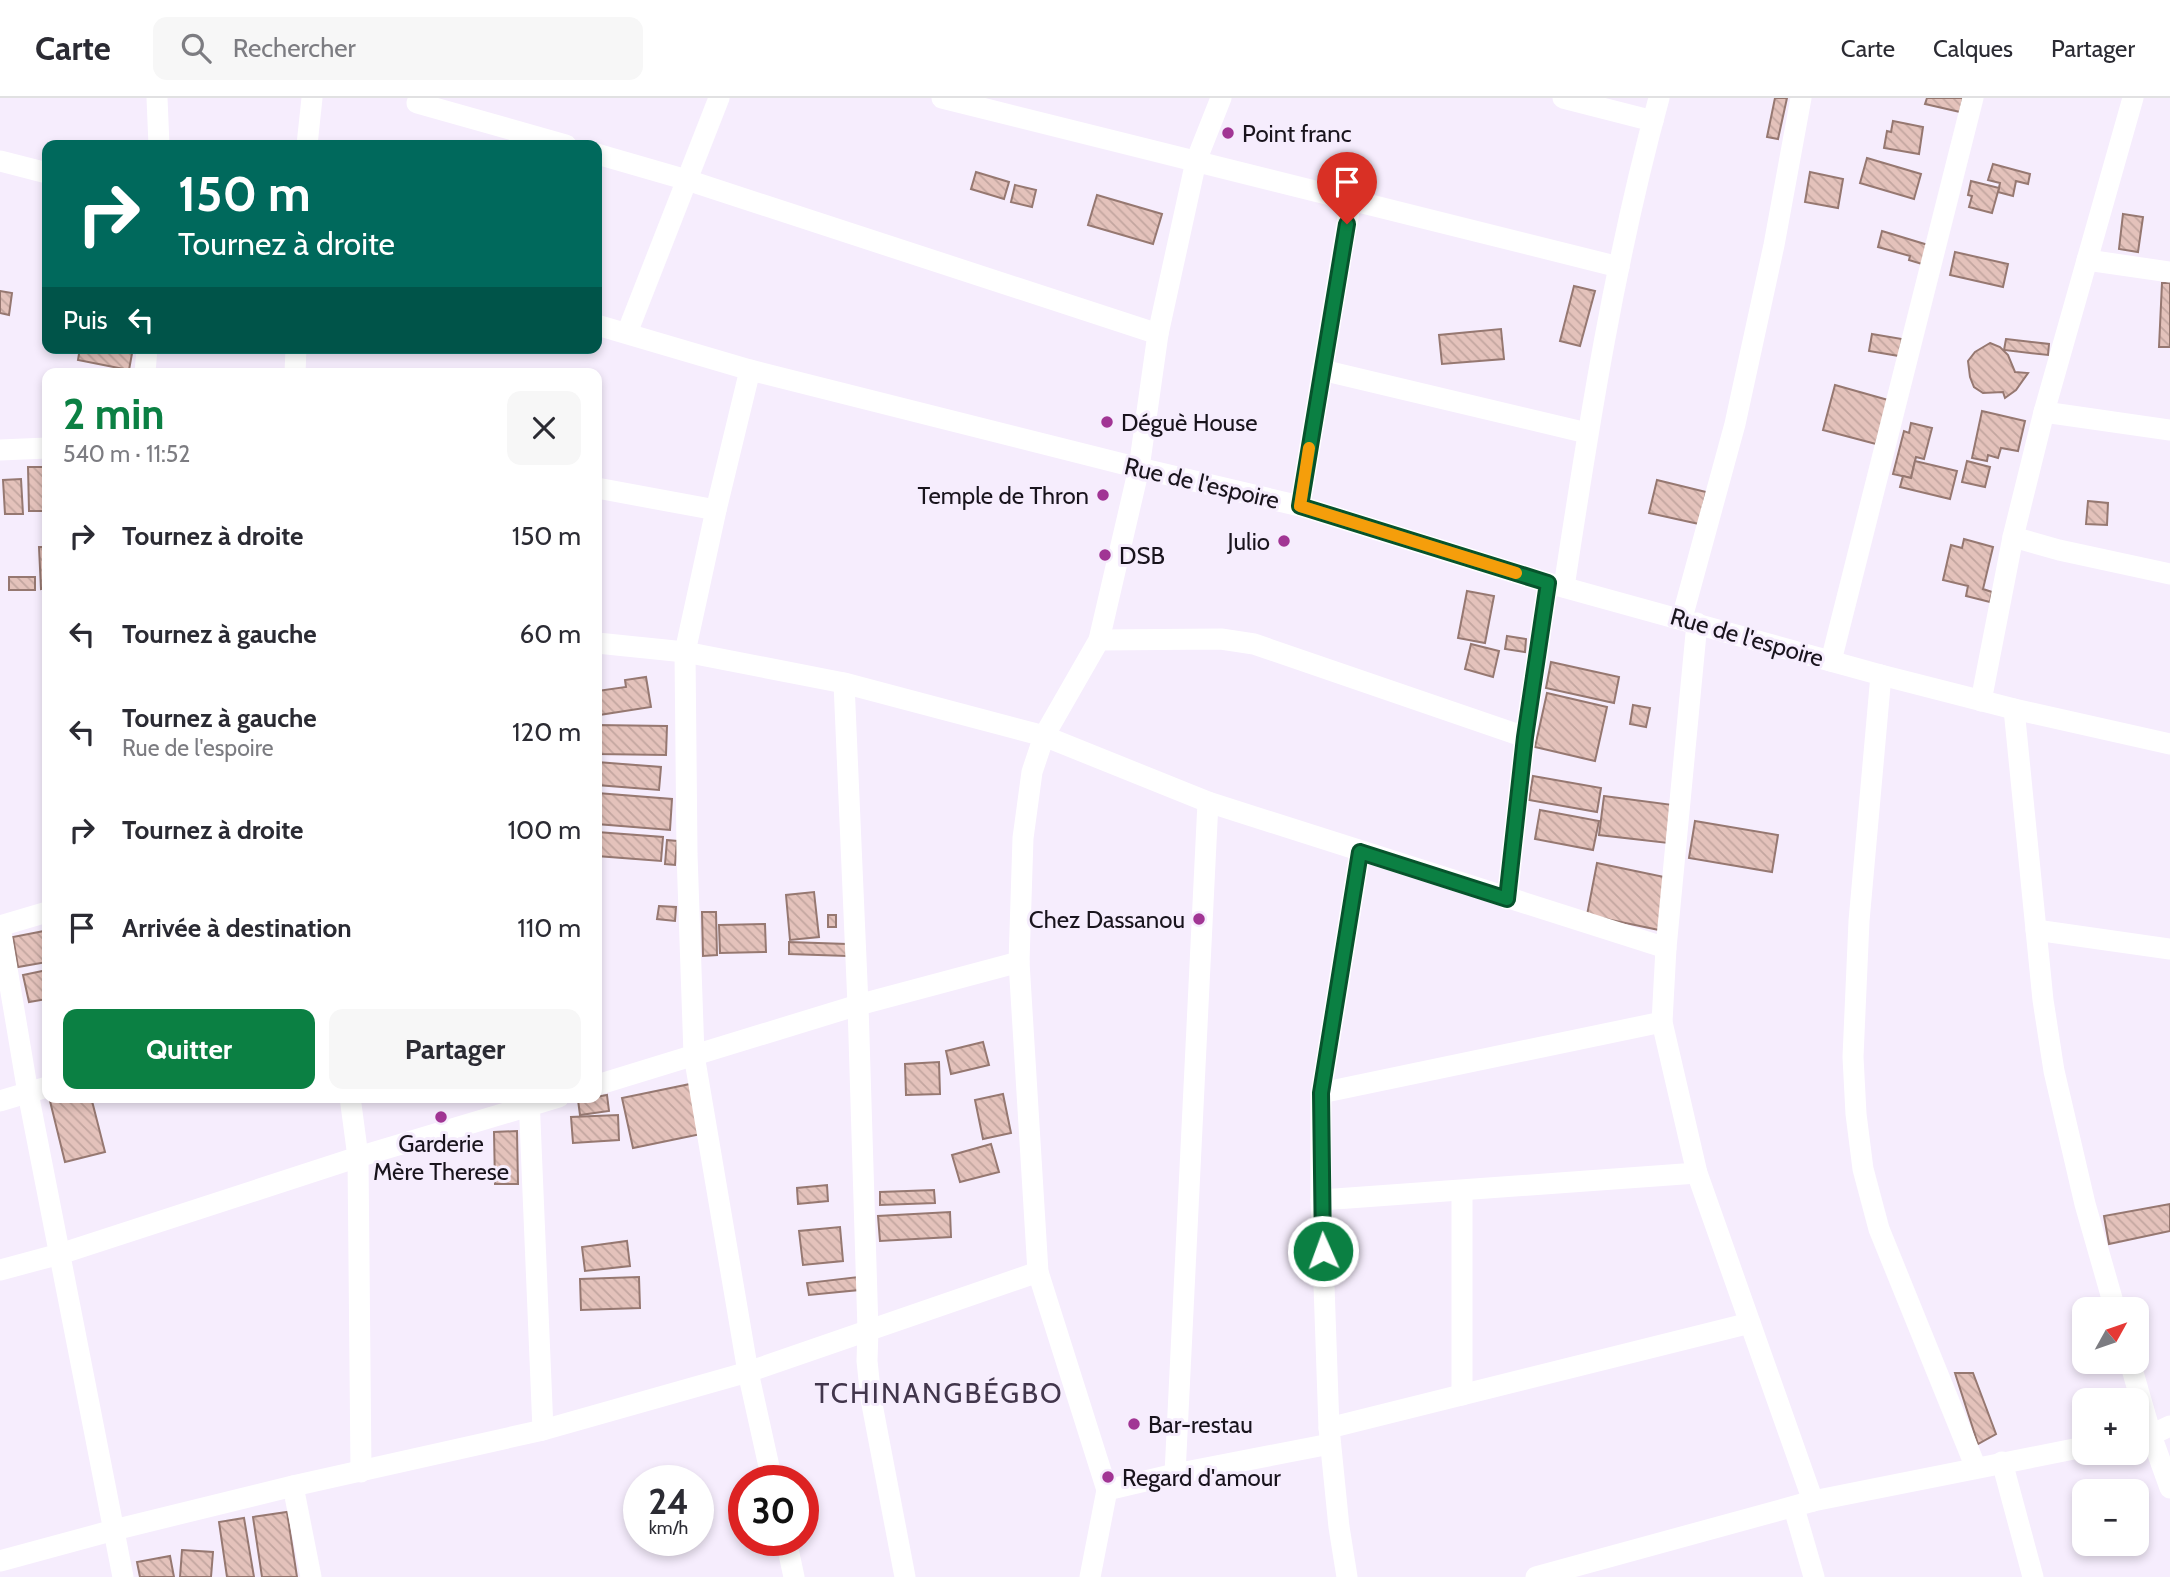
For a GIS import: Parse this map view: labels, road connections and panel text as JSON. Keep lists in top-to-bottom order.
{
  "streets": {
    "street": ["Rue de l'espoire"]
  },
  "districts": ["TCHINANGBÉGBO"],
  "places": [
    "Point franc",
    "Déguè House",
    "Temple de Thron",
    "Julio",
    "DSB",
    "Chez Dassanou",
    "Garderie Mère Therese",
    "Bar-restau",
    "Regard d'amour"
  ],
  "north": "top right",
  "page": {
    "header": "Carte",
    "search": "Rechercher",
    "nav": ["Carte", "Calques", "Partager"],
    "turn": ["150 m", "Tournez à droite"],
    "then": "Puis",
    "heading": ["2 min", "540 m · 11:52"],
    "list": [
      {
        "name": "Tournez à droite",
        "value": "150 m"
      },
      {
        "name": "Tournez à gauche",
        "value": "60 m"
      },
      {
        "name": "Tournez à gauche",
        "note": "Rue de l'espoire",
        "value": "120 m"
      },
      {
        "name": "Tournez à droite",
        "value": "100 m"
      },
      {
        "name": "Arrivée à destination",
        "value": "110 m"
      }
    ],
    "buttons": ["Quitter", "Partager"],
    "map_buttons": ["+", "−"],
    "speed": "24 km/h",
    "limit": "30"
  }
}
